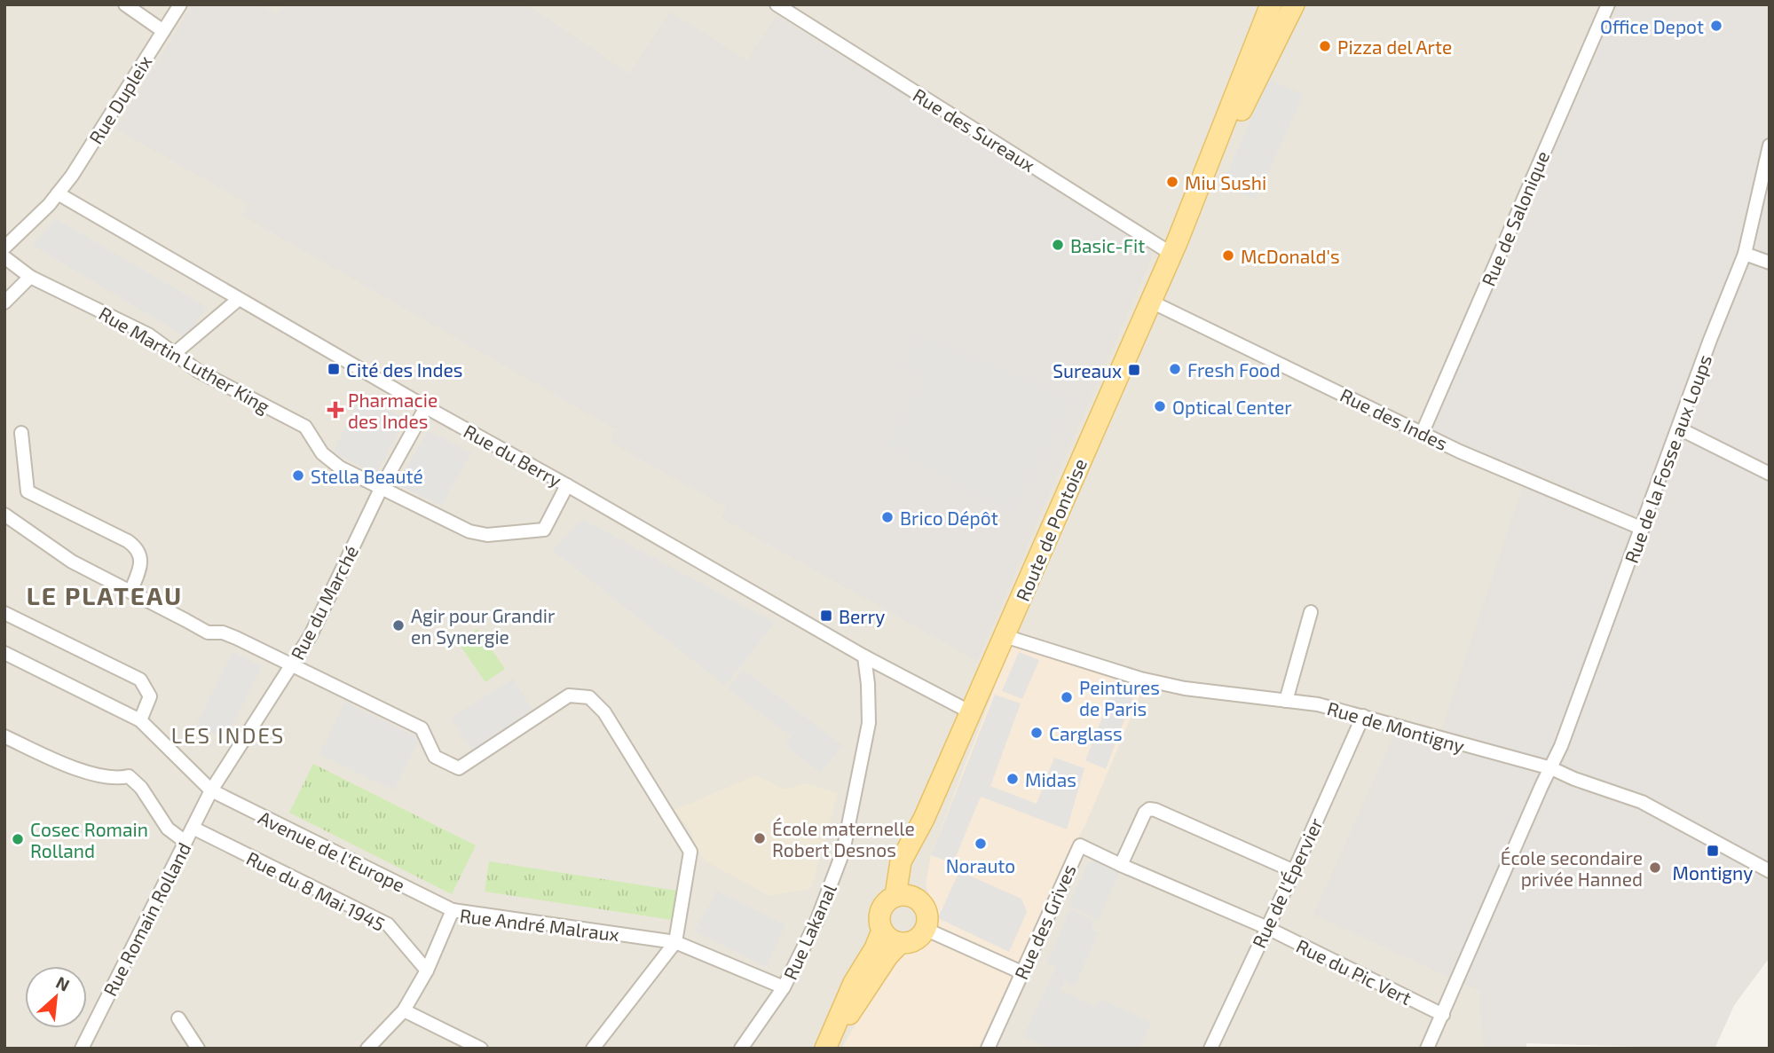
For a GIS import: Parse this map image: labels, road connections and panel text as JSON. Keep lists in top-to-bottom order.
{
  "streets": {
    "main road": ["Route de Pontoise"],
    "street": [
      "Rue Dupleix",
      "Rue des Sureaux",
      "Rue de Salonique",
      "Rue Martin Luther King",
      "Rue des Indes",
      "Rue du Berry",
      "Rue de la Fosse aux Loups",
      "Rue du Marché",
      "Rue de Montigny",
      "Avenue de l'Europe",
      "Rue de l'Épervier",
      "Rue du 8 Mai 1945",
      "Rue Romain Rolland",
      "Rue des Grives",
      "Rue André Malraux",
      "Rue Lakanal",
      "Rue du Pic Vert"
    ]
  },
  "crossings": [
    ["Rue Dupleix", "Rue du Berry"],
    ["Rue des Sureaux", "Route de Pontoise"],
    ["Rue de Salonique", "Rue des Indes"],
    ["Rue Martin Luther King", "Rue du Marché"],
    ["Rue des Indes", "Rue de la Fosse aux Loups"],
    ["Rue des Indes", "Route de Pontoise"],
    ["Rue du Berry", "Route de Pontoise"],
    ["Rue du Berry", "Rue du Marché"],
    ["Rue du Berry", "Rue Lakanal"],
    ["Rue de la Fosse aux Loups", "Rue de Montigny"],
    ["Rue de la Fosse aux Loups", "Rue du Pic Vert"],
    ["Route de Pontoise", "Rue de Montigny"],
    ["Rue du Marché", "Avenue de l'Europe"],
    ["Rue du Marché", "Rue Romain Rolland"],
    ["Rue de Montigny", "Rue de l'Épervier"],
    ["Avenue de l'Europe", "Rue Romain Rolland"],
    ["Avenue de l'Europe", "Rue André Malraux"],
    ["Rue de l'Épervier", "Rue des Grives"],
    ["Rue de l'Épervier", "Rue du Pic Vert"],
    ["Rue du 8 Mai 1945", "Rue Romain Rolland"],
    ["Rue du 8 Mai 1945", "Rue André Malraux"],
    ["Rue des Grives", "Rue du Pic Vert"],
    ["Rue André Malraux", "Rue Lakanal"]
  ],
  "districts": ["LE PLATEAU", "LES INDES"],
  "places": {
    "other": [
      "Office Depot",
      "Pizza del Arte",
      "Miu Sushi",
      "Basic-Fit",
      "McDonald's",
      "Fresh Food",
      "Optical Center",
      "Stella Beauté",
      "Brico Dépôt",
      "Agir pour Grandir en Synergie",
      "Peintures de Paris",
      "Carglass",
      "Midas",
      "École maternelle Robert Desnos",
      "Cosec Romain Rolland",
      "Norauto",
      "École secondaire privée Hanned"
    ],
    "transit": [
      "Cité des Indes",
      "Sureaux",
      "Berry",
      "Montigny"
    ],
    "health": ["Pharmacie des Indes"]
  },
  "north": "top right"
}
